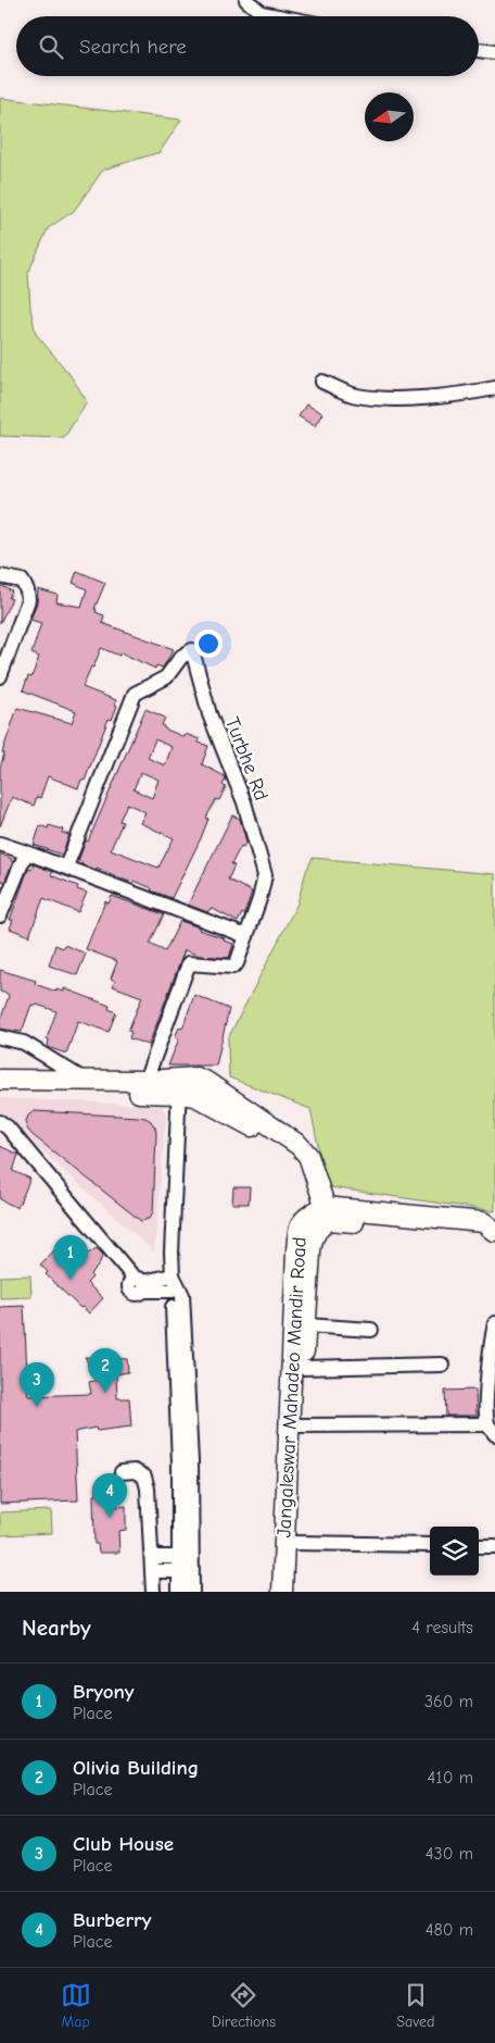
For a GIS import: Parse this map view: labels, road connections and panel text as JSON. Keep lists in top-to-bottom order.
{
  "streets": {
    "main road": ["Jangaleswar Mahadeo Mandir Road"],
    "street": ["Turbhe Rd"]
  },
  "north": "left",
  "page": {
    "search": "Search here",
    "pins": [
      "1",
      "2",
      "3",
      "4"
    ],
    "heading": ["Nearby", "4 results"],
    "list": [
      {
        "mark": "1",
        "name": "Bryony",
        "note": "Place",
        "value": "360 m"
      },
      {
        "mark": "2",
        "name": "Olivia Building",
        "note": "Place",
        "value": "410 m"
      },
      {
        "mark": "3",
        "name": "Club House",
        "note": "Place",
        "value": "430 m"
      },
      {
        "mark": "4",
        "name": "Burberry",
        "note": "Place",
        "value": "480 m"
      }
    ],
    "nav": ["Map", "Directions", "Saved"]
  }
}
